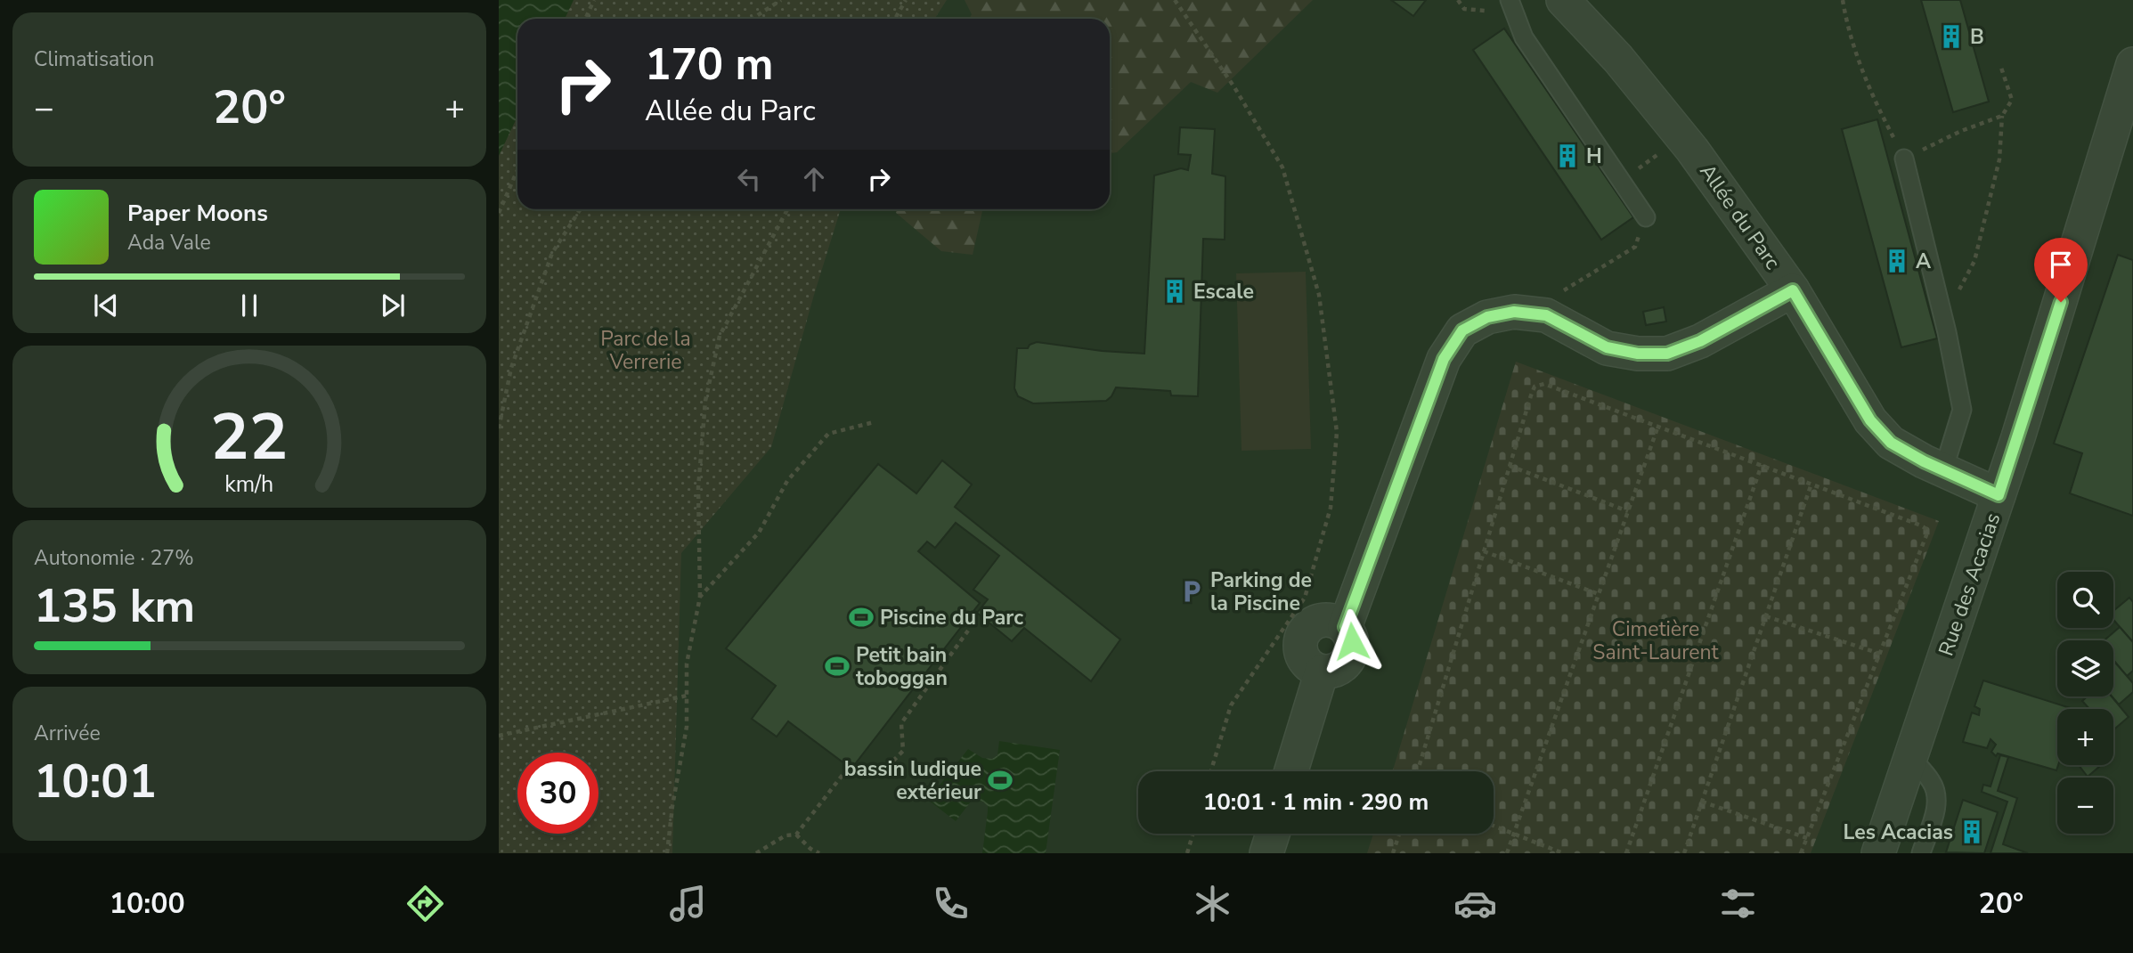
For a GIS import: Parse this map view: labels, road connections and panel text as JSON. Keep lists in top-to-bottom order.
{
  "streets": {
    "street": ["Allée du Parc", "Rue des Acacias"]
  },
  "crossings": [
    ["Allée du Parc", "Rue des Acacias"]
  ],
  "parks": ["Parc de la Verrerie", "Cimetière Saint-Laurent"],
  "places": {
    "building": [
      "B",
      "H",
      "A",
      "Escale",
      "Les Acacias"
    ],
    "parking": ["Parking de la Piscine"],
    "sports": ["Piscine du Parc", "Petit bain toboggan", "bassin ludique extérieur"]
  },
  "page": {
    "tile": [
      "Climatisation",
      ["Autonomie · 27%", "135 km"],
      ["Arrivée", "10:01"]
    ],
    "turn": ["170 m", "Allée du Parc"],
    "heat": ["−", "20°", "+"],
    "song": ["Paper Moons", "Ada Vale"],
    "map_buttons": ["+", "−"],
    "limit": "30",
    "trip": "10:01 · 1 min · 290 m",
    "tabs": ["10:00", "20°"],
    "gauge": ["22", "km/h"]
  }
}
